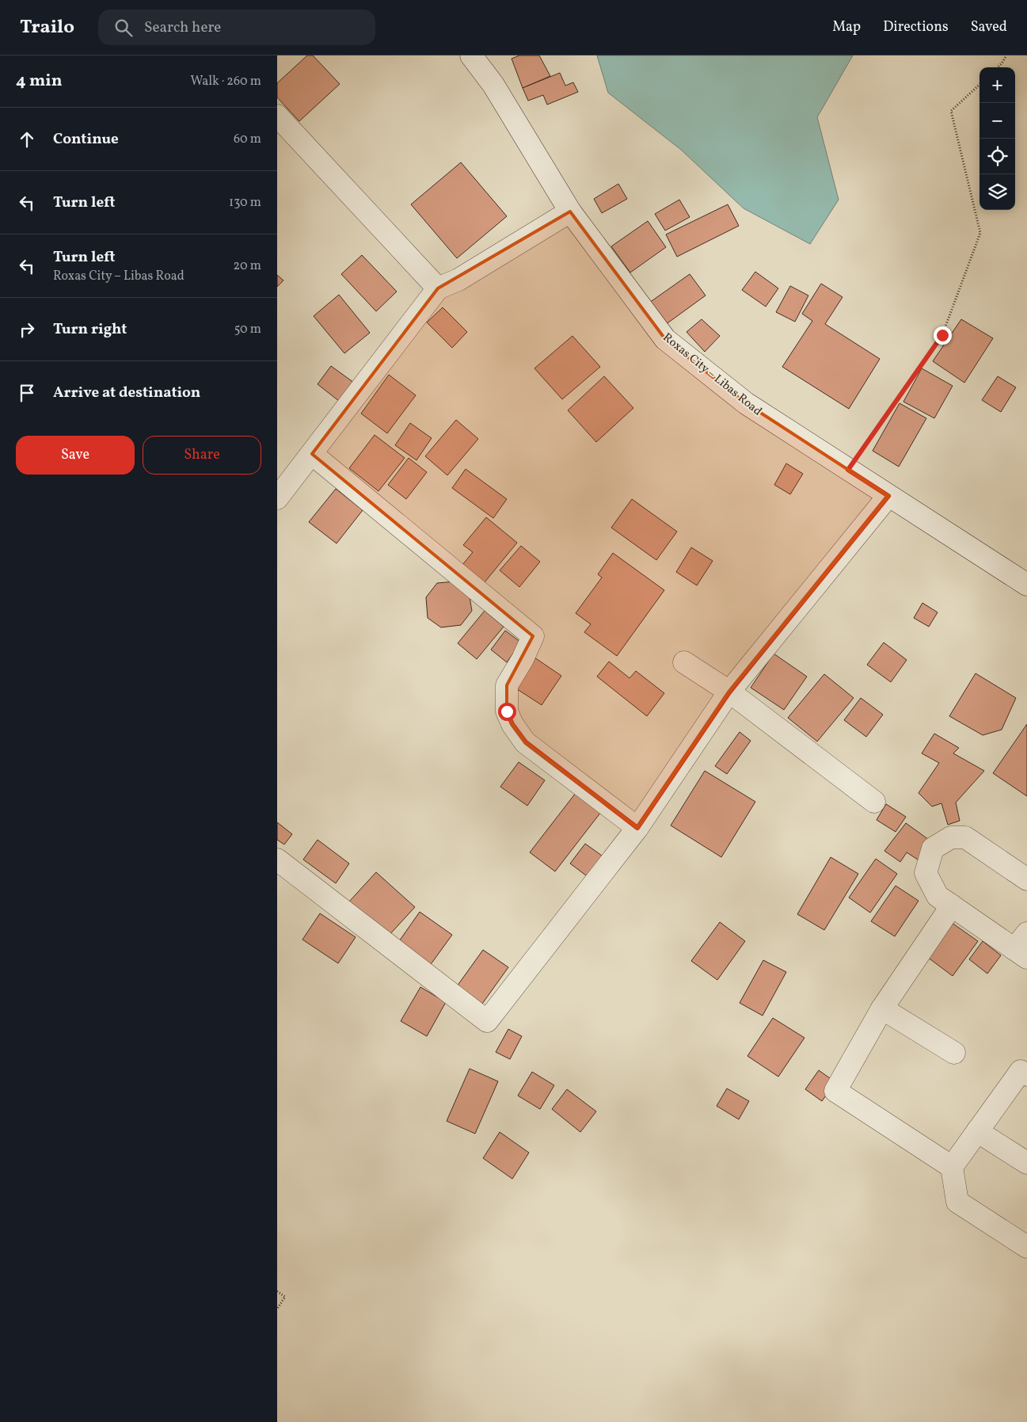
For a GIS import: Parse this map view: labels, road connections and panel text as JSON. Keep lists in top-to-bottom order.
{
  "streets": {
    "street": ["Roxas City – Libas Road"]
  },
  "page": {
    "header": "Trailo",
    "search": "Search here",
    "nav": ["Map", "Directions", "Saved"],
    "heading": ["4 min", "Walk · 260 m"],
    "map_buttons": ["+", "−"],
    "list": [
      ["Continue", "60 m"],
      ["Turn left", "130 m"],
      ["Turn left", "Roxas City – Libas Road", "20 m"],
      ["Turn right", "50 m"],
      "Arrive at destination"
    ],
    "buttons": ["Save", "Share"]
  }
}
